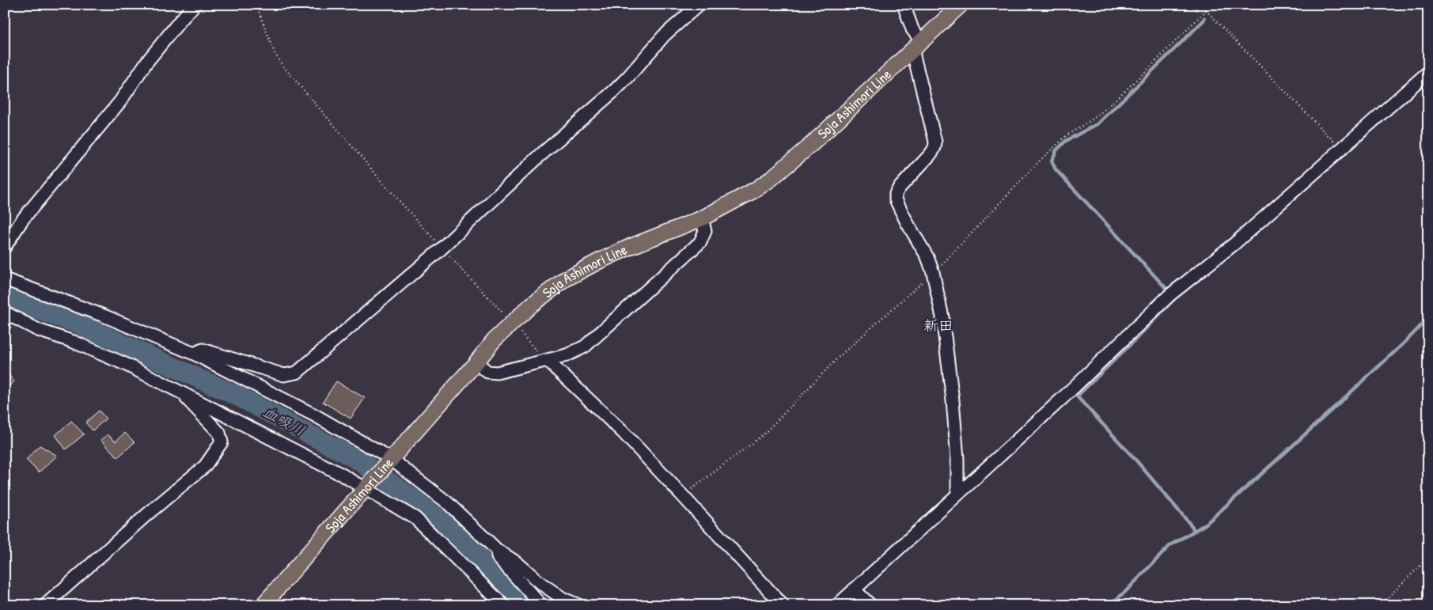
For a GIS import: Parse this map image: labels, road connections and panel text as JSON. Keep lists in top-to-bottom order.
{
  "streets": {
    "main road": ["Soja Ashimori Line"]
  },
  "districts": ["新田"],
  "water": ["血吸川"]
}
